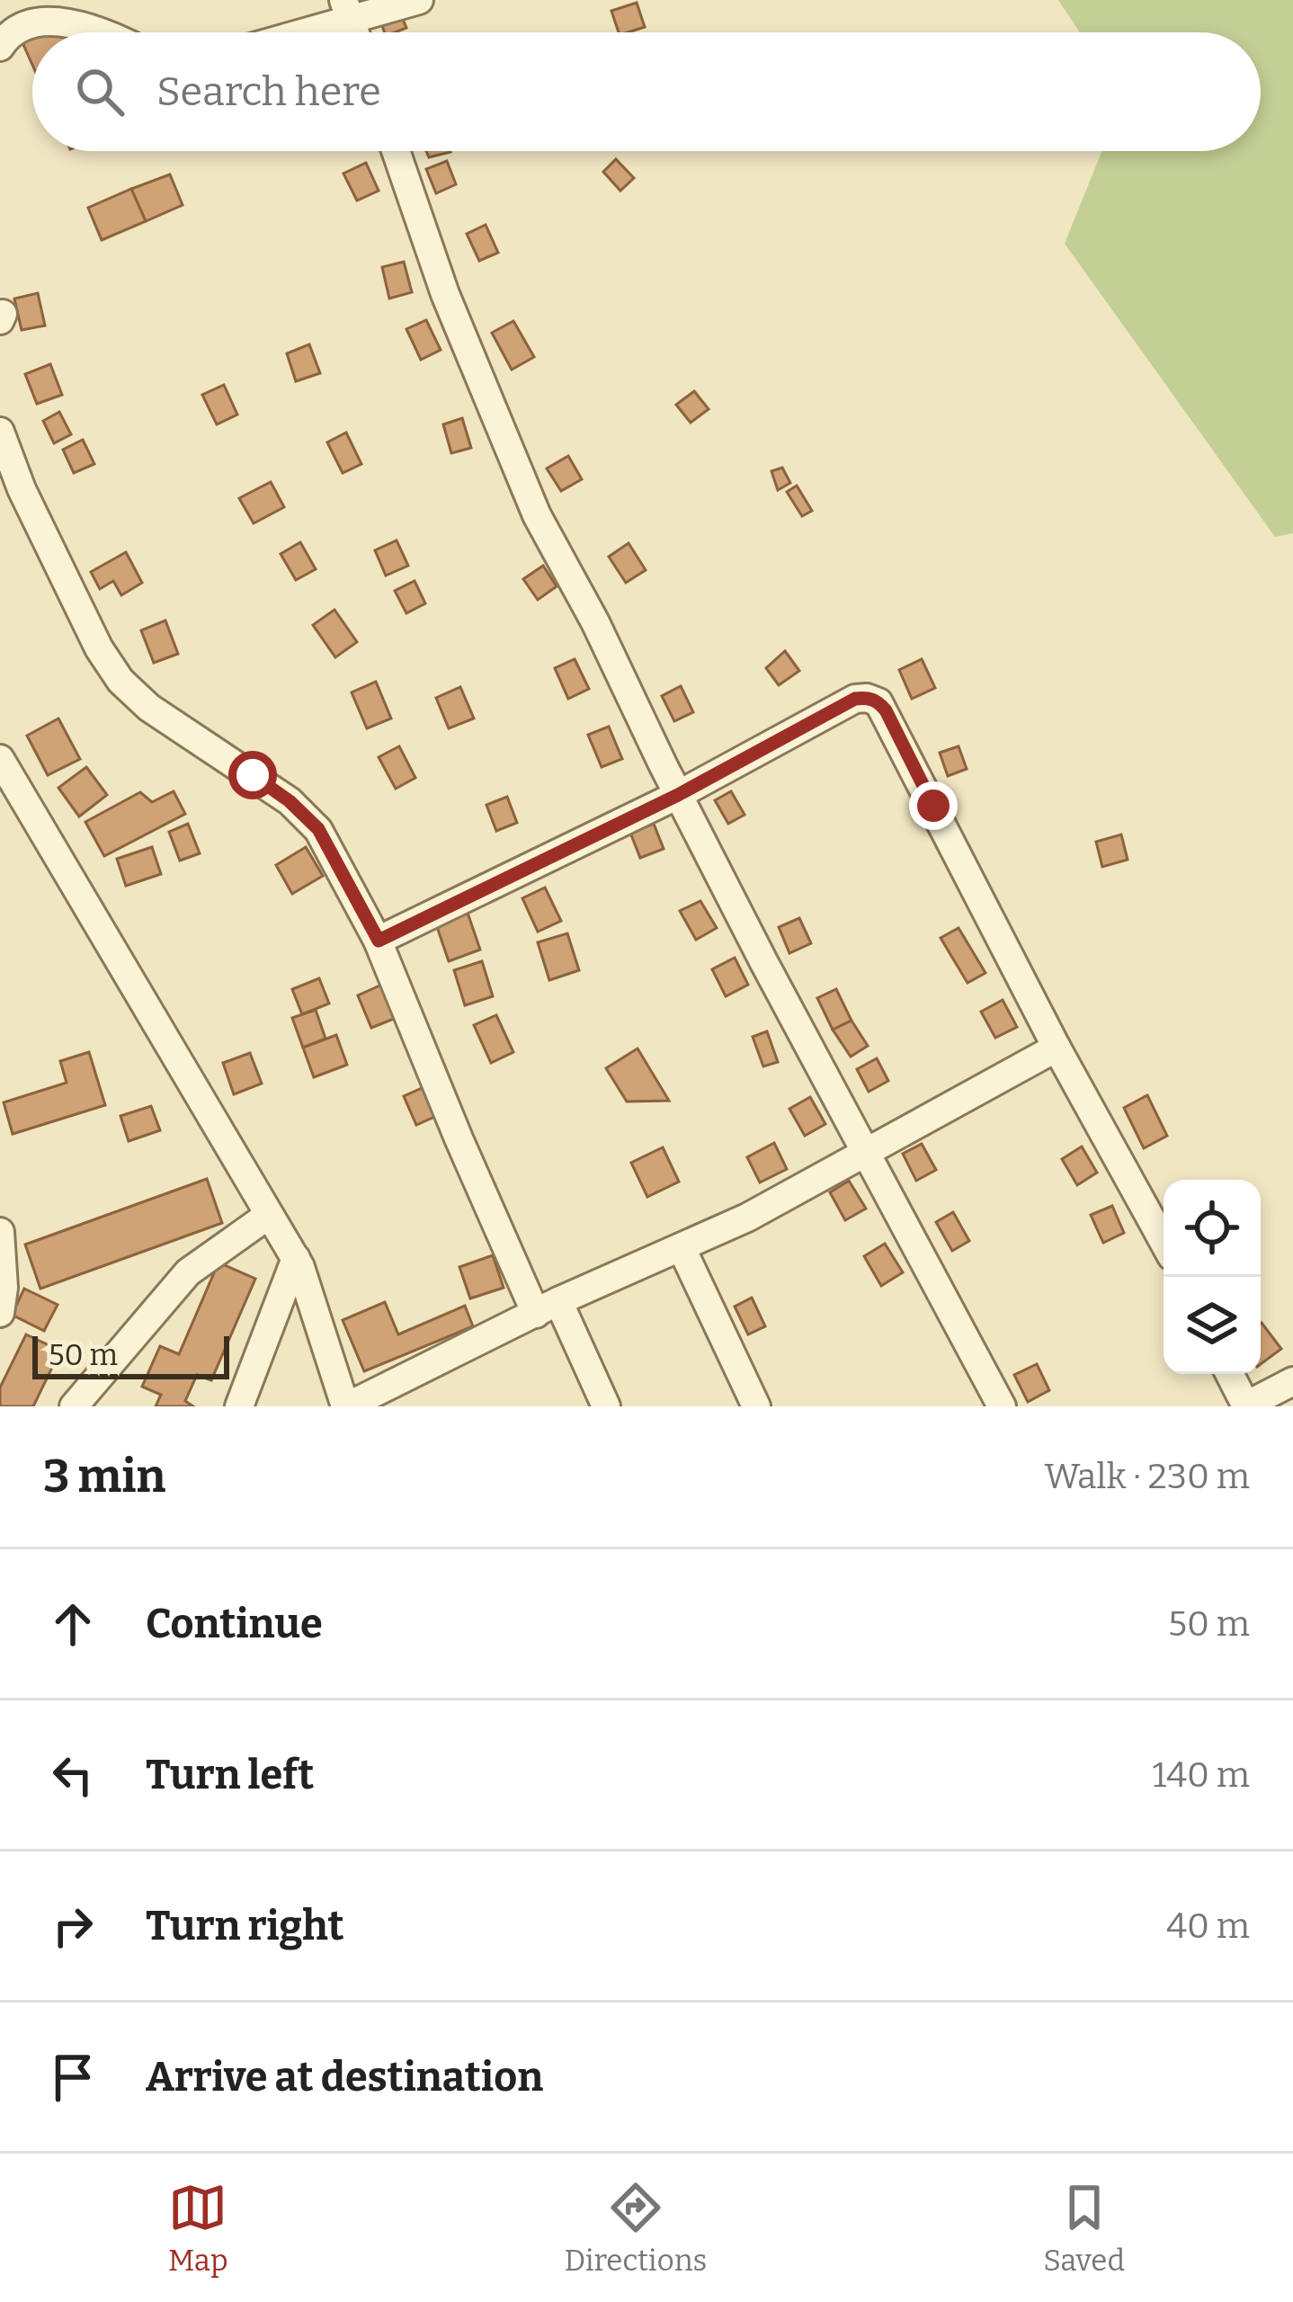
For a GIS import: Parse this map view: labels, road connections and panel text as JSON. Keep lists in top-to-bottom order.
{
  "scale_bar": "50 m",
  "page": {
    "search": "Search here",
    "scale": "50 m",
    "heading": ["3 min", "Walk · 230 m"],
    "list": [
      ["Continue", "50 m"],
      ["Turn left", "140 m"],
      ["Turn right", "40 m"],
      "Arrive at destination"
    ],
    "nav": ["Map", "Directions", "Saved"]
  }
}
